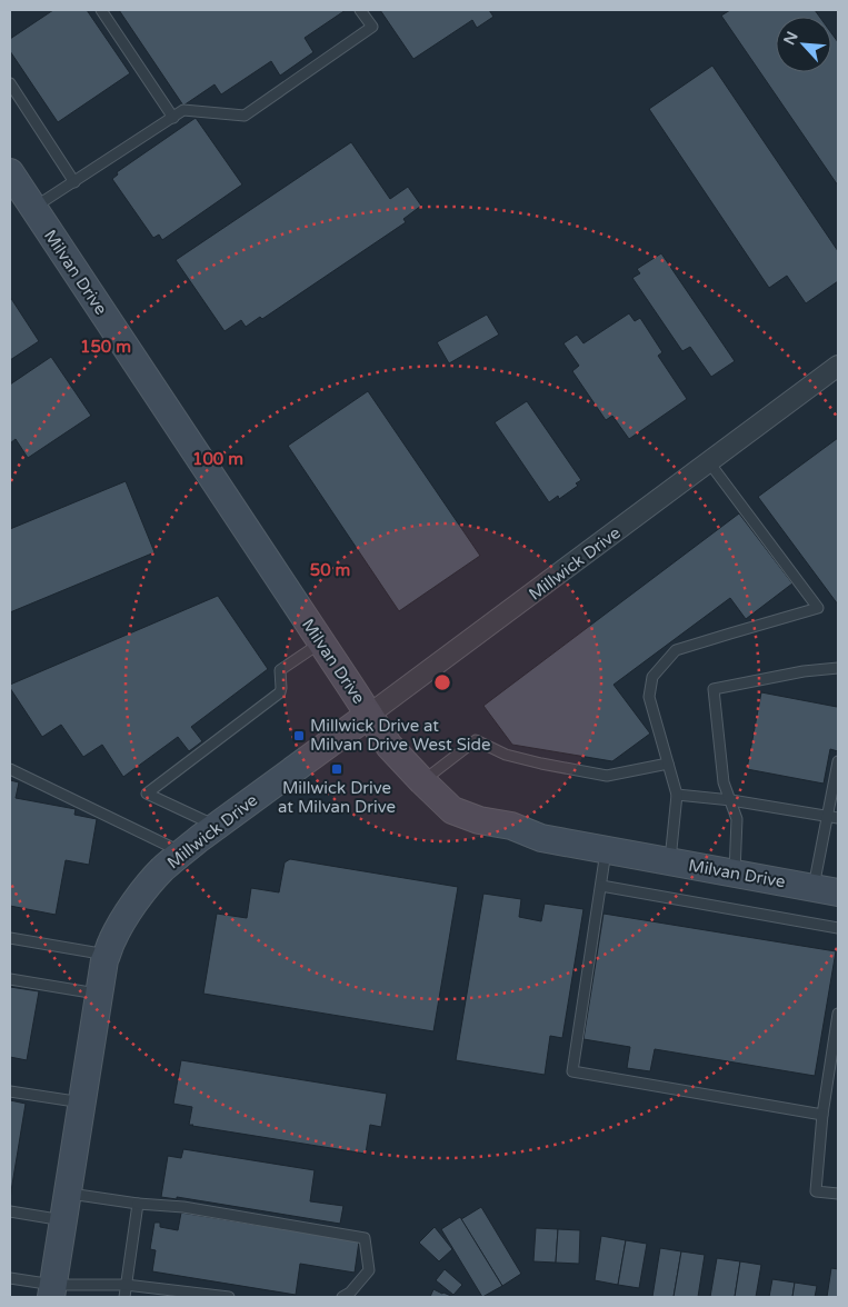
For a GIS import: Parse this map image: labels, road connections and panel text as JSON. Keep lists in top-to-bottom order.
{
  "streets": {
    "street": ["Milvan Drive", "Millwick Drive"]
  },
  "crossings": [
    ["Milvan Drive", "Millwick Drive"]
  ],
  "places": {
    "transit": ["Millwick Drive at Milvan Drive West Side", "Millwick Drive at Milvan Drive"]
  },
  "north": "top left",
  "rings": ["150 m", "100 m", "50 m"]
}
